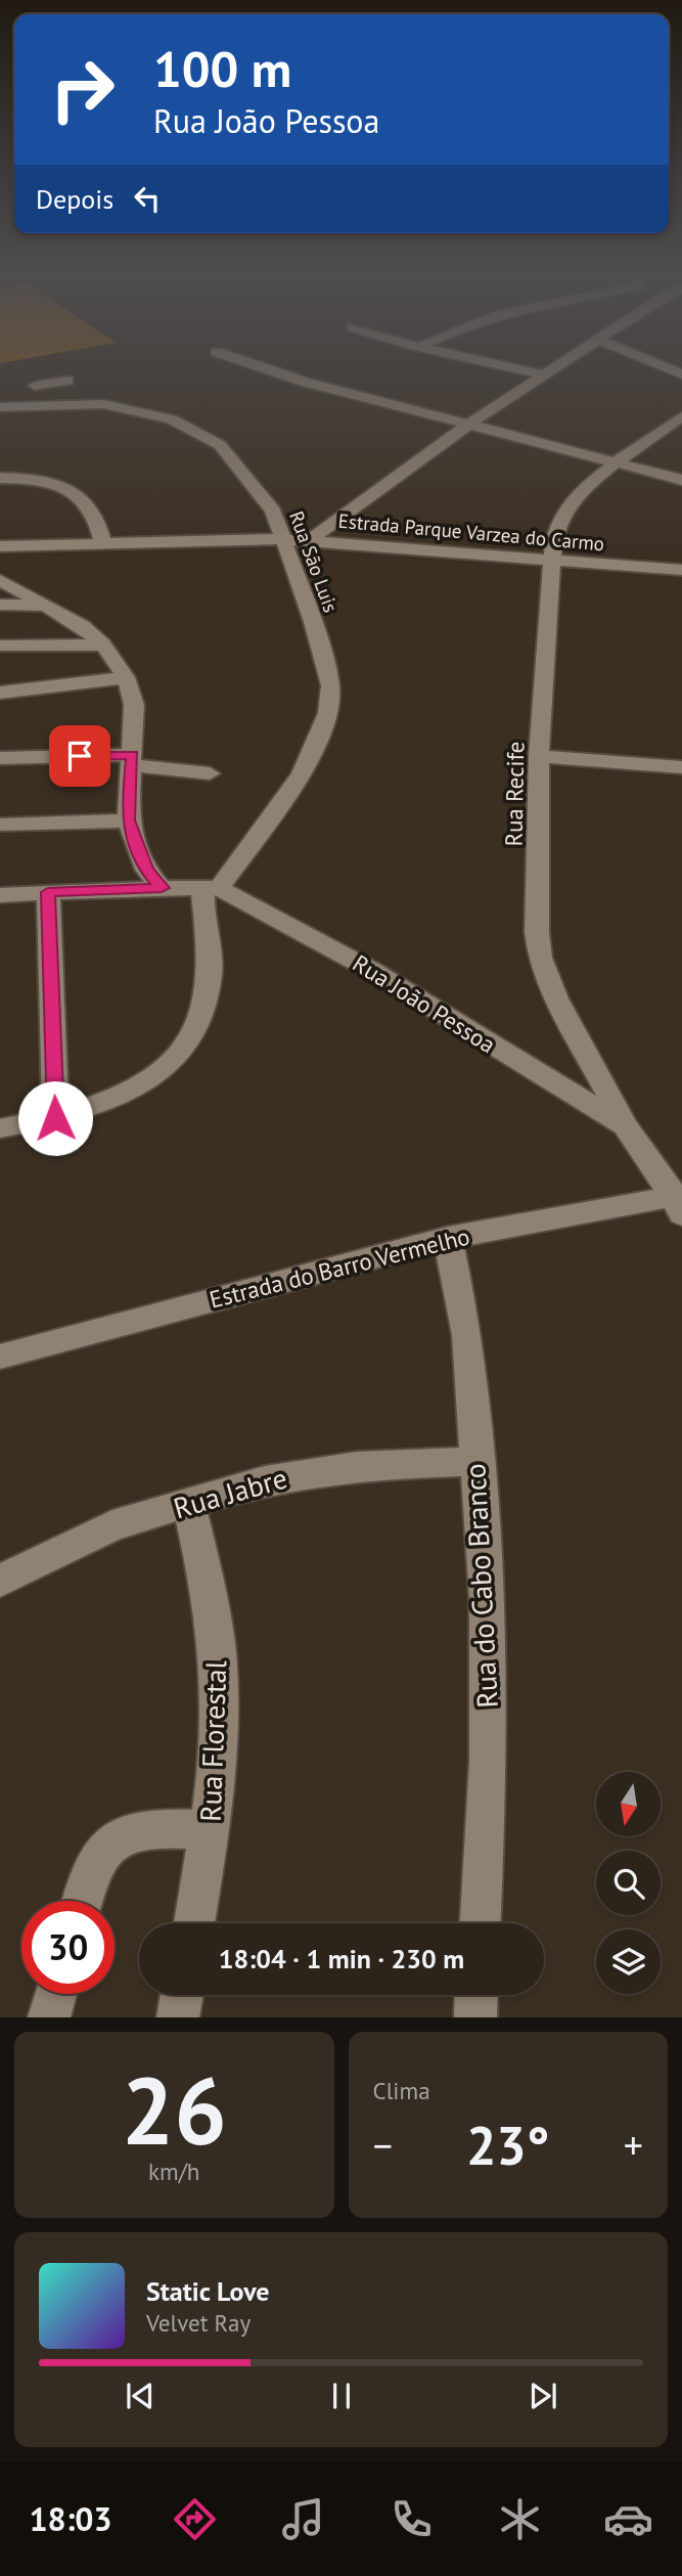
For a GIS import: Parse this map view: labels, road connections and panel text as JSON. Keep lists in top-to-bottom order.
{
  "streets": {
    "street": [
      "Estrada Parque Varzea do Carmo",
      "Rua São Luis",
      "Rua Recife",
      "Rua João Pessoa",
      "Estrada do Barro Vermelho",
      "Rua Jabre",
      "Rua do Cabo Branco",
      "Rua Florestal"
    ]
  },
  "crossings": [
    ["Estrada Parque Varzea do Carmo", "Rua São Luis"],
    ["Estrada Parque Varzea do Carmo", "Rua Recife"],
    ["Rua São Luis", "Rua João Pessoa"],
    ["Rua Recife", "Rua João Pessoa"],
    ["Rua Recife", "Estrada do Barro Vermelho"],
    ["Estrada do Barro Vermelho", "Rua do Cabo Branco"],
    ["Rua Jabre", "Rua do Cabo Branco"],
    ["Rua Jabre", "Rua Florestal"]
  ],
  "north": "bottom",
  "page": {
    "turn": ["100 m", "Rua João Pessoa"],
    "then": "Depois",
    "limit": "30",
    "trip": "18:04 · 1 min · 230 m",
    "tile": [
      ["26", "km/h"],
      "Clima"
    ],
    "heat": ["−", "23°", "+"],
    "song": ["Static Love", "Velvet Ray"],
    "tabs": "18:03"
  }
}
